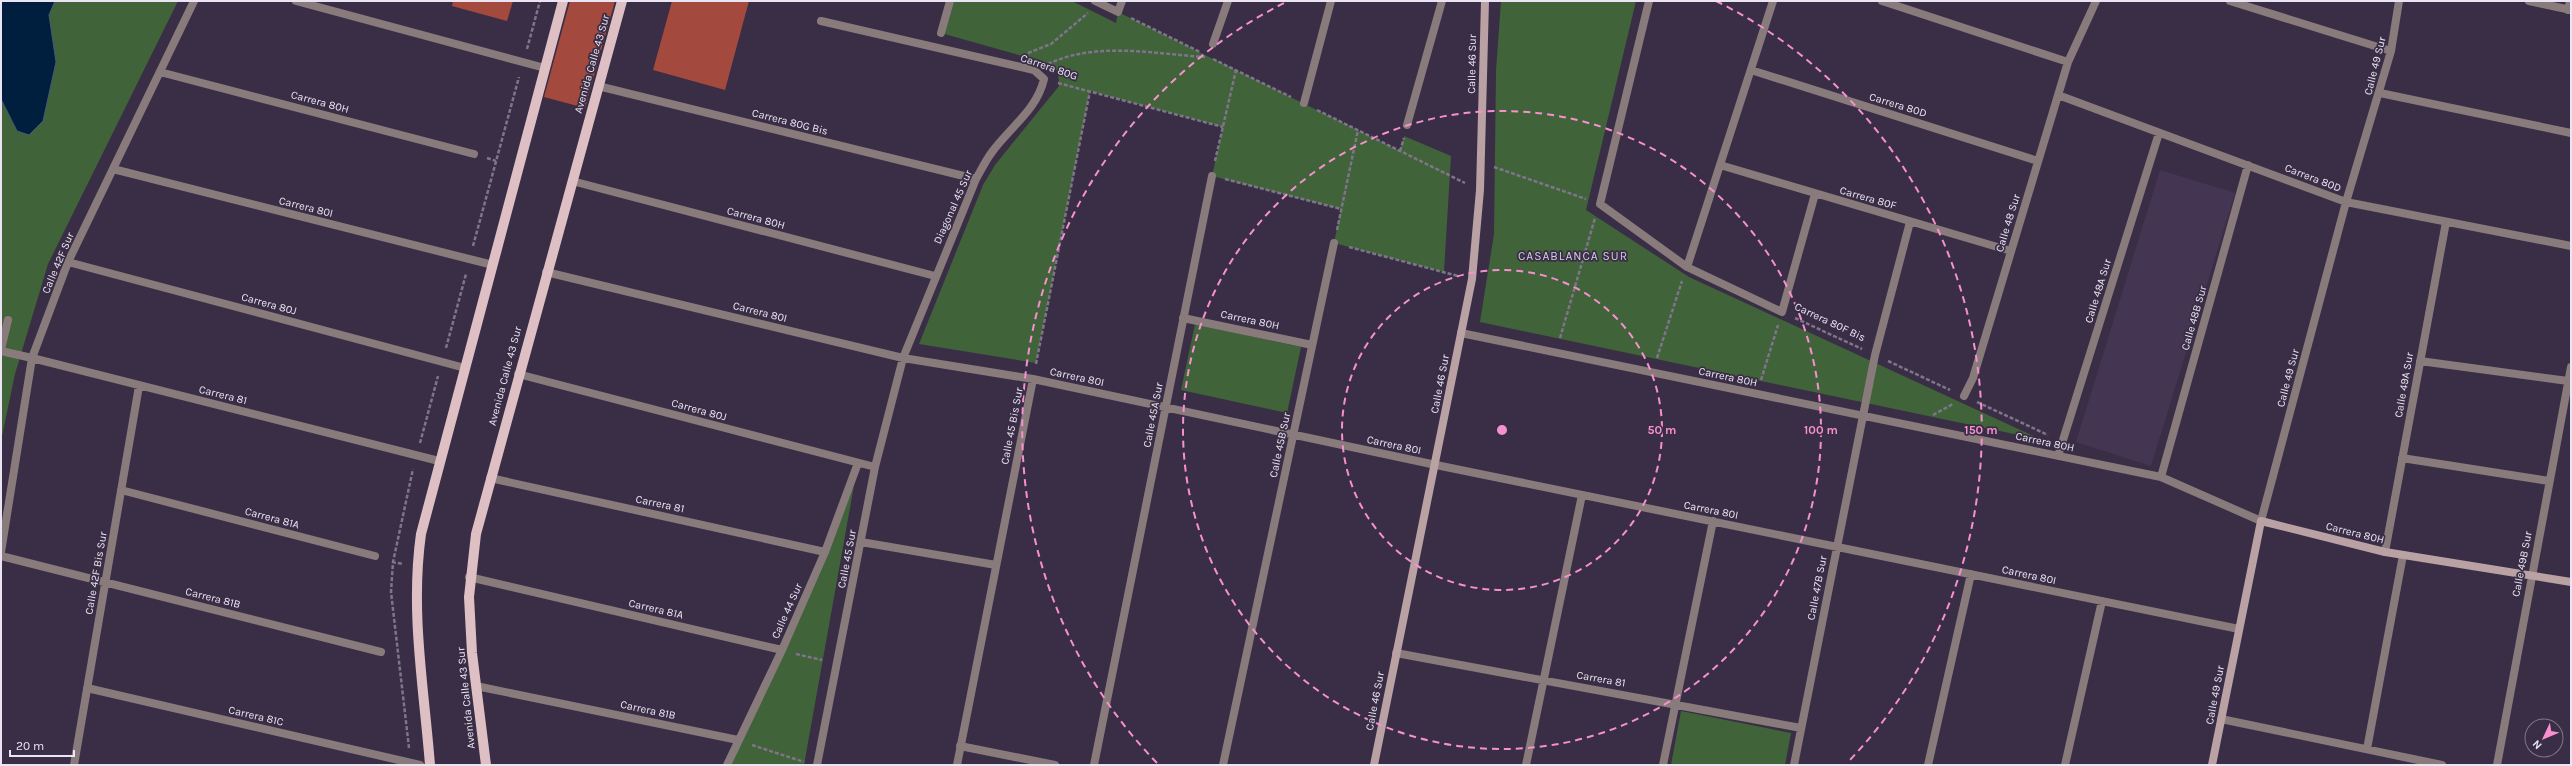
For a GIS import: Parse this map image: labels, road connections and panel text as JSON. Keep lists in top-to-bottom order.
{
  "streets": {
    "main road": ["Avenida Calle 43 Sur"],
    "street": [
      "Calle 46 Sur",
      "Calle 49 Sur",
      "Carrera 80G",
      "Carrera 80H",
      "Carrera 80D",
      "Carrera 80G Bis",
      "Carrera 80F",
      "Carrera 80I",
      "Diagonal 45 Sur",
      "Calle 48 Sur",
      "Calle 42F Sur",
      "Calle 48A Sur",
      "Carrera 80J",
      "Calle 48B Sur",
      "Carrera 80F Bis",
      "Calle 49A Sur",
      "Carrera 81",
      "Calle 45A Sur",
      "Calle 45 Bis Sur",
      "Calle 45B Sur",
      "Carrera 81A",
      "Calle 45 Sur",
      "Calle 49B Sur",
      "Calle 42F Bis Sur",
      "Calle 47B Sur",
      "Carrera 81B",
      "Calle 44 Sur",
      "Carrera 81C"
    ]
  },
  "crossings": [
    ["Avenida Calle 43 Sur", "Carrera 80H"],
    ["Avenida Calle 43 Sur", "Carrera 80G Bis"],
    ["Avenida Calle 43 Sur", "Carrera 80I"],
    ["Avenida Calle 43 Sur", "Carrera 80J"],
    ["Avenida Calle 43 Sur", "Carrera 81"],
    ["Avenida Calle 43 Sur", "Carrera 81A"],
    ["Avenida Calle 43 Sur", "Carrera 81B"],
    ["Calle 46 Sur", "Carrera 80H"],
    ["Calle 46 Sur", "Carrera 80I"],
    ["Calle 46 Sur", "Carrera 81"],
    ["Calle 49 Sur", "Carrera 80H"],
    ["Calle 49 Sur", "Carrera 80D"],
    ["Calle 49 Sur", "Carrera 80I"],
    ["Carrera 80G", "Diagonal 45 Sur"],
    ["Carrera 80G", "Calle 45 Bis Sur"],
    ["Carrera 80H", "Diagonal 45 Sur"],
    ["Carrera 80H", "Calle 42F Sur"],
    ["Carrera 80H", "Calle 48A Sur"],
    ["Carrera 80H", "Calle 48B Sur"],
    ["Carrera 80H", "Calle 49A Sur"],
    ["Carrera 80H", "Calle 45A Sur"],
    ["Carrera 80H", "Calle 45B Sur"],
    ["Carrera 80H", "Calle 49B Sur"],
    ["Carrera 80H", "Calle 47B Sur"],
    ["Carrera 80D", "Calle 48 Sur"],
    ["Carrera 80D", "Calle 48A Sur"],
    ["Carrera 80D", "Calle 48B Sur"],
    ["Carrera 80D", "Calle 49A Sur"],
    ["Carrera 80G Bis", "Diagonal 45 Sur"],
    ["Carrera 80F", "Calle 48 Sur"],
    ["Carrera 80F", "Calle 47B Sur"],
    ["Carrera 80I", "Diagonal 45 Sur"],
    ["Carrera 80I", "Calle 42F Sur"],
    ["Carrera 80I", "Calle 45A Sur"],
    ["Carrera 80I", "Calle 45 Bis Sur"],
    ["Carrera 80I", "Calle 45B Sur"],
    ["Carrera 80I", "Calle 45 Sur"],
    ["Carrera 80I", "Calle 47B Sur"],
    ["Diagonal 45 Sur", "Calle 45 Sur"],
    ["Calle 48 Sur", "Carrera 80F Bis"],
    ["Calle 42F Sur", "Carrera 80J"],
    ["Calle 42F Sur", "Carrera 81"],
    ["Calle 48A Sur", "Carrera 80F Bis"],
    ["Carrera 80J", "Calle 45 Sur"],
    ["Carrera 80J", "Calle 44 Sur"],
    ["Carrera 80F Bis", "Calle 47B Sur"],
    ["Carrera 81", "Calle 42F Bis Sur"],
    ["Carrera 81", "Calle 47B Sur"],
    ["Carrera 81", "Calle 44 Sur"],
    ["Carrera 81A", "Calle 42F Bis Sur"],
    ["Carrera 81A", "Calle 44 Sur"],
    ["Calle 42F Bis Sur", "Carrera 81B"],
    ["Calle 42F Bis Sur", "Carrera 81C"],
    ["Carrera 81B", "Calle 44 Sur"]
  ],
  "districts": ["CASABLANCA SUR"],
  "scale_bar": "20 m",
  "north": "bottom left",
  "rings": ["50 m", "100 m", "150 m"]
}
